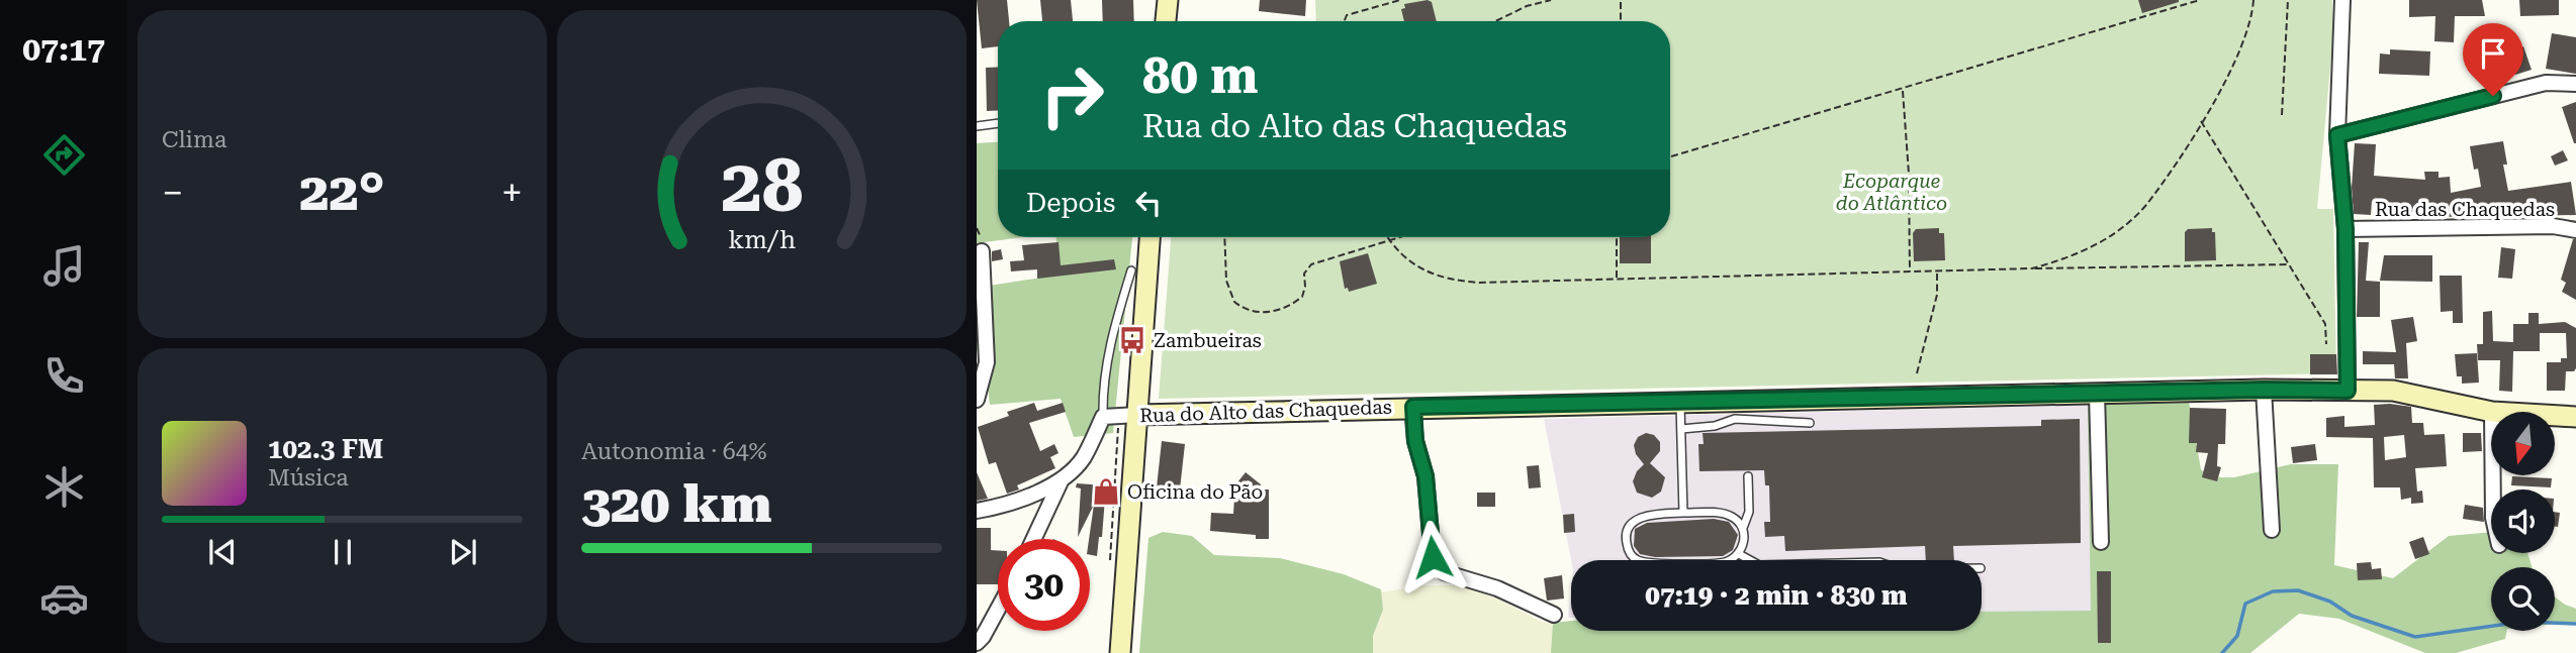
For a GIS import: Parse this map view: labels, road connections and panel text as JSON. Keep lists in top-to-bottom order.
{
  "streets": {
    "street": ["Rua das Chaquedas", "Rua do Alto das Chaquedas"]
  },
  "parks": ["Ecoparque do Atlântico"],
  "places": {
    "bus stop": ["Zambueiras"],
    "shop": ["Oficina do Pão"]
  },
  "north": "bottom",
  "page": {
    "tabs": "07:17",
    "tile": [
      "Clima",
      ["Autonomia · 64%", "320 km"]
    ],
    "turn": ["80 m", "Rua do Alto das Chaquedas"],
    "heat": ["−", "22°", "+"],
    "then": "Depois",
    "song": ["102.3 FM", "Música"],
    "limit": "30",
    "trip": "07:19 · 2 min · 830 m",
    "gauge": ["28", "km/h"]
  }
}
